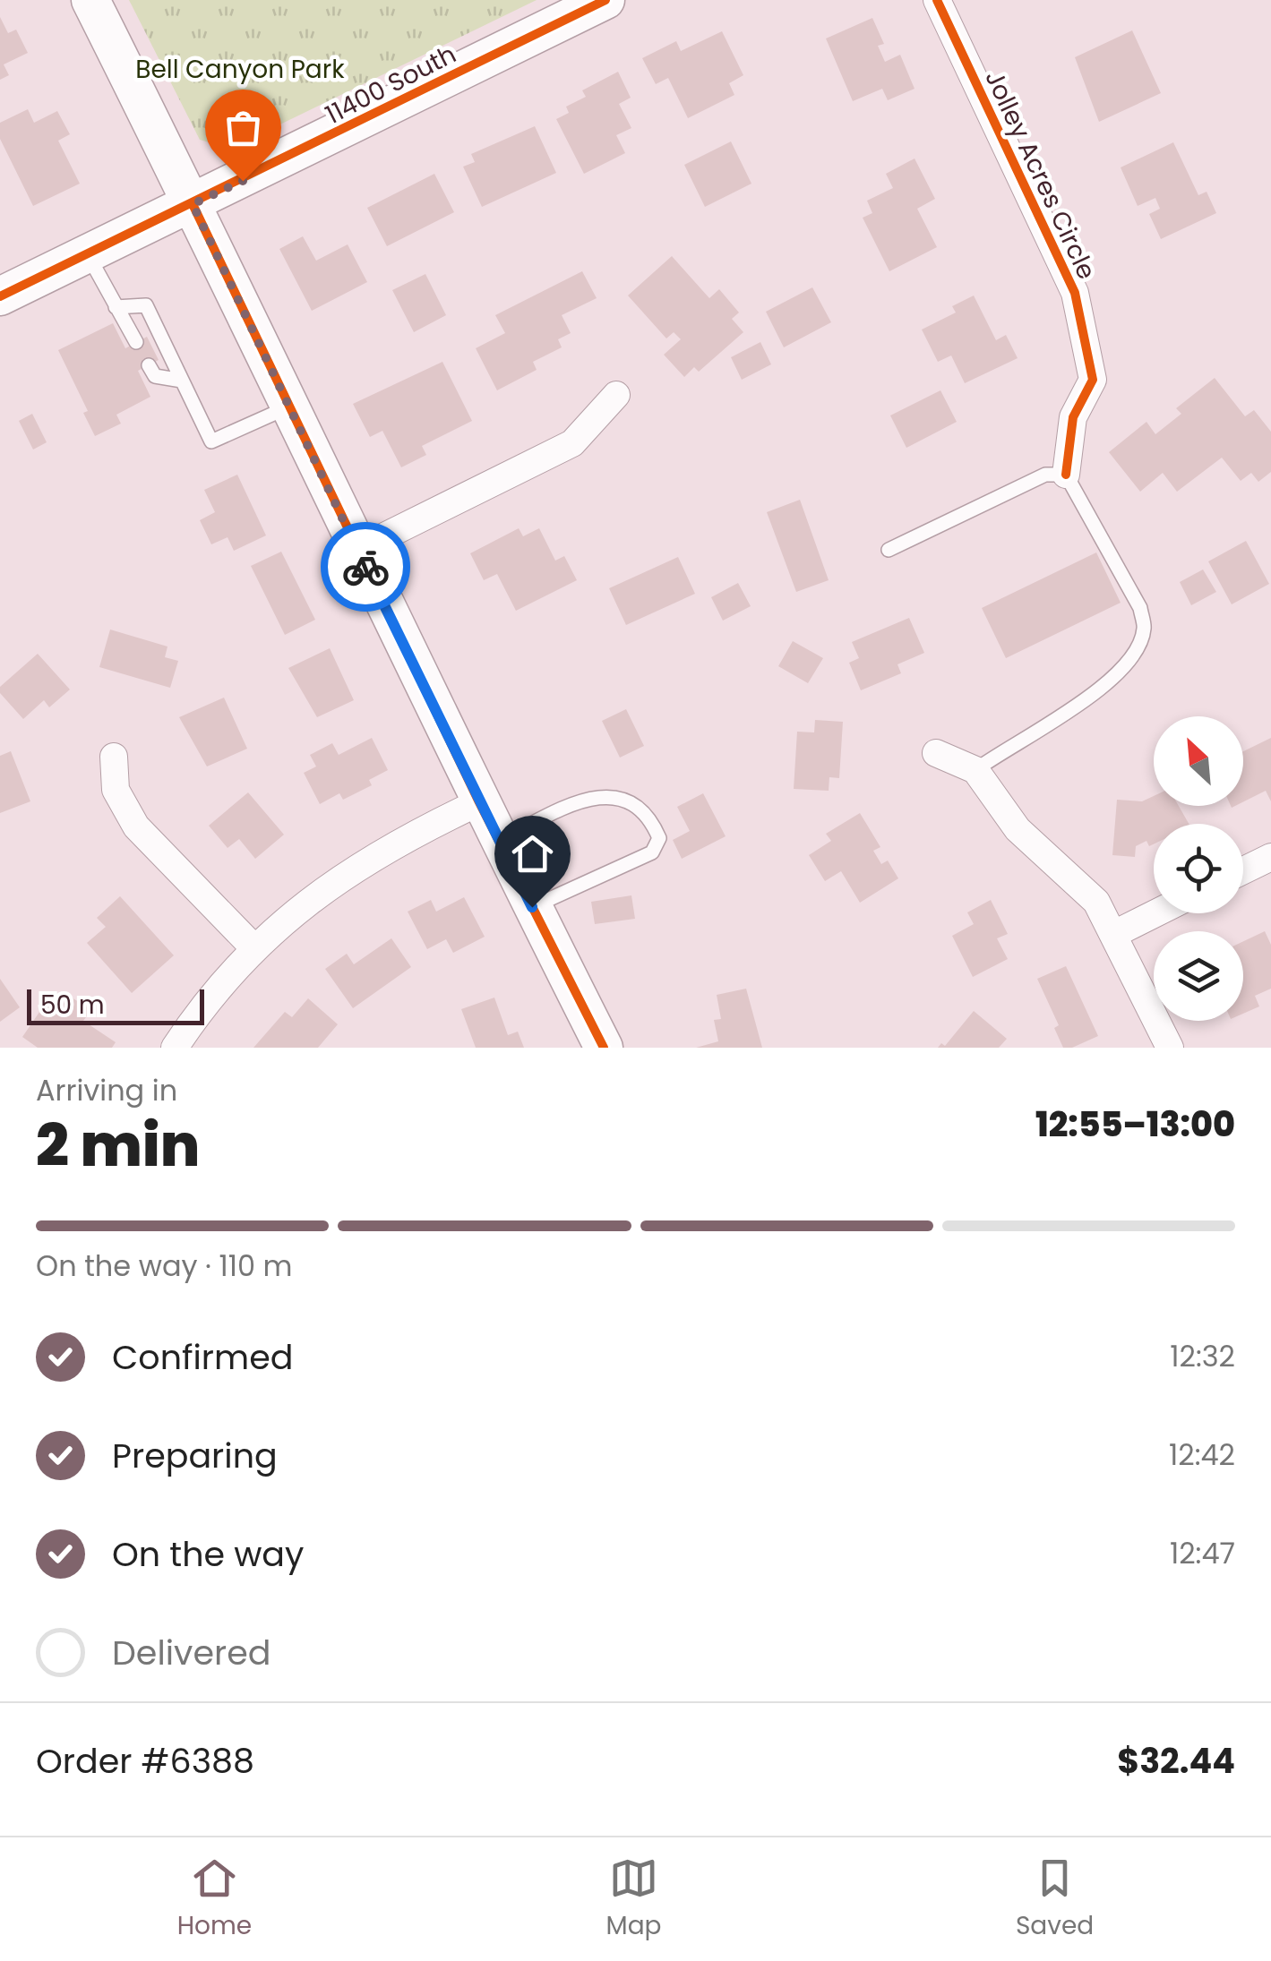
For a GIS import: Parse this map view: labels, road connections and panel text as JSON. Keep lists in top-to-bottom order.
{
  "streets": {
    "main road": ["11400 South"],
    "street": ["Jolley Acres Circle"]
  },
  "parks": ["Bell Canyon Park"],
  "scale_bar": "50 m",
  "north": "top left",
  "page": {
    "scale": "50 m",
    "heading": ["2 min", "Arriving in", "12:55–13:00"],
    "panel": ["Order #6388", "$32.44"],
    "bar": "On the way · 110 m",
    "list": [
      ["Confirmed", "12:32"],
      ["Preparing", "12:42"],
      ["On the way", "12:47"],
      "Delivered"
    ],
    "tabs": ["Home", "Map", "Saved"]
  }
}
